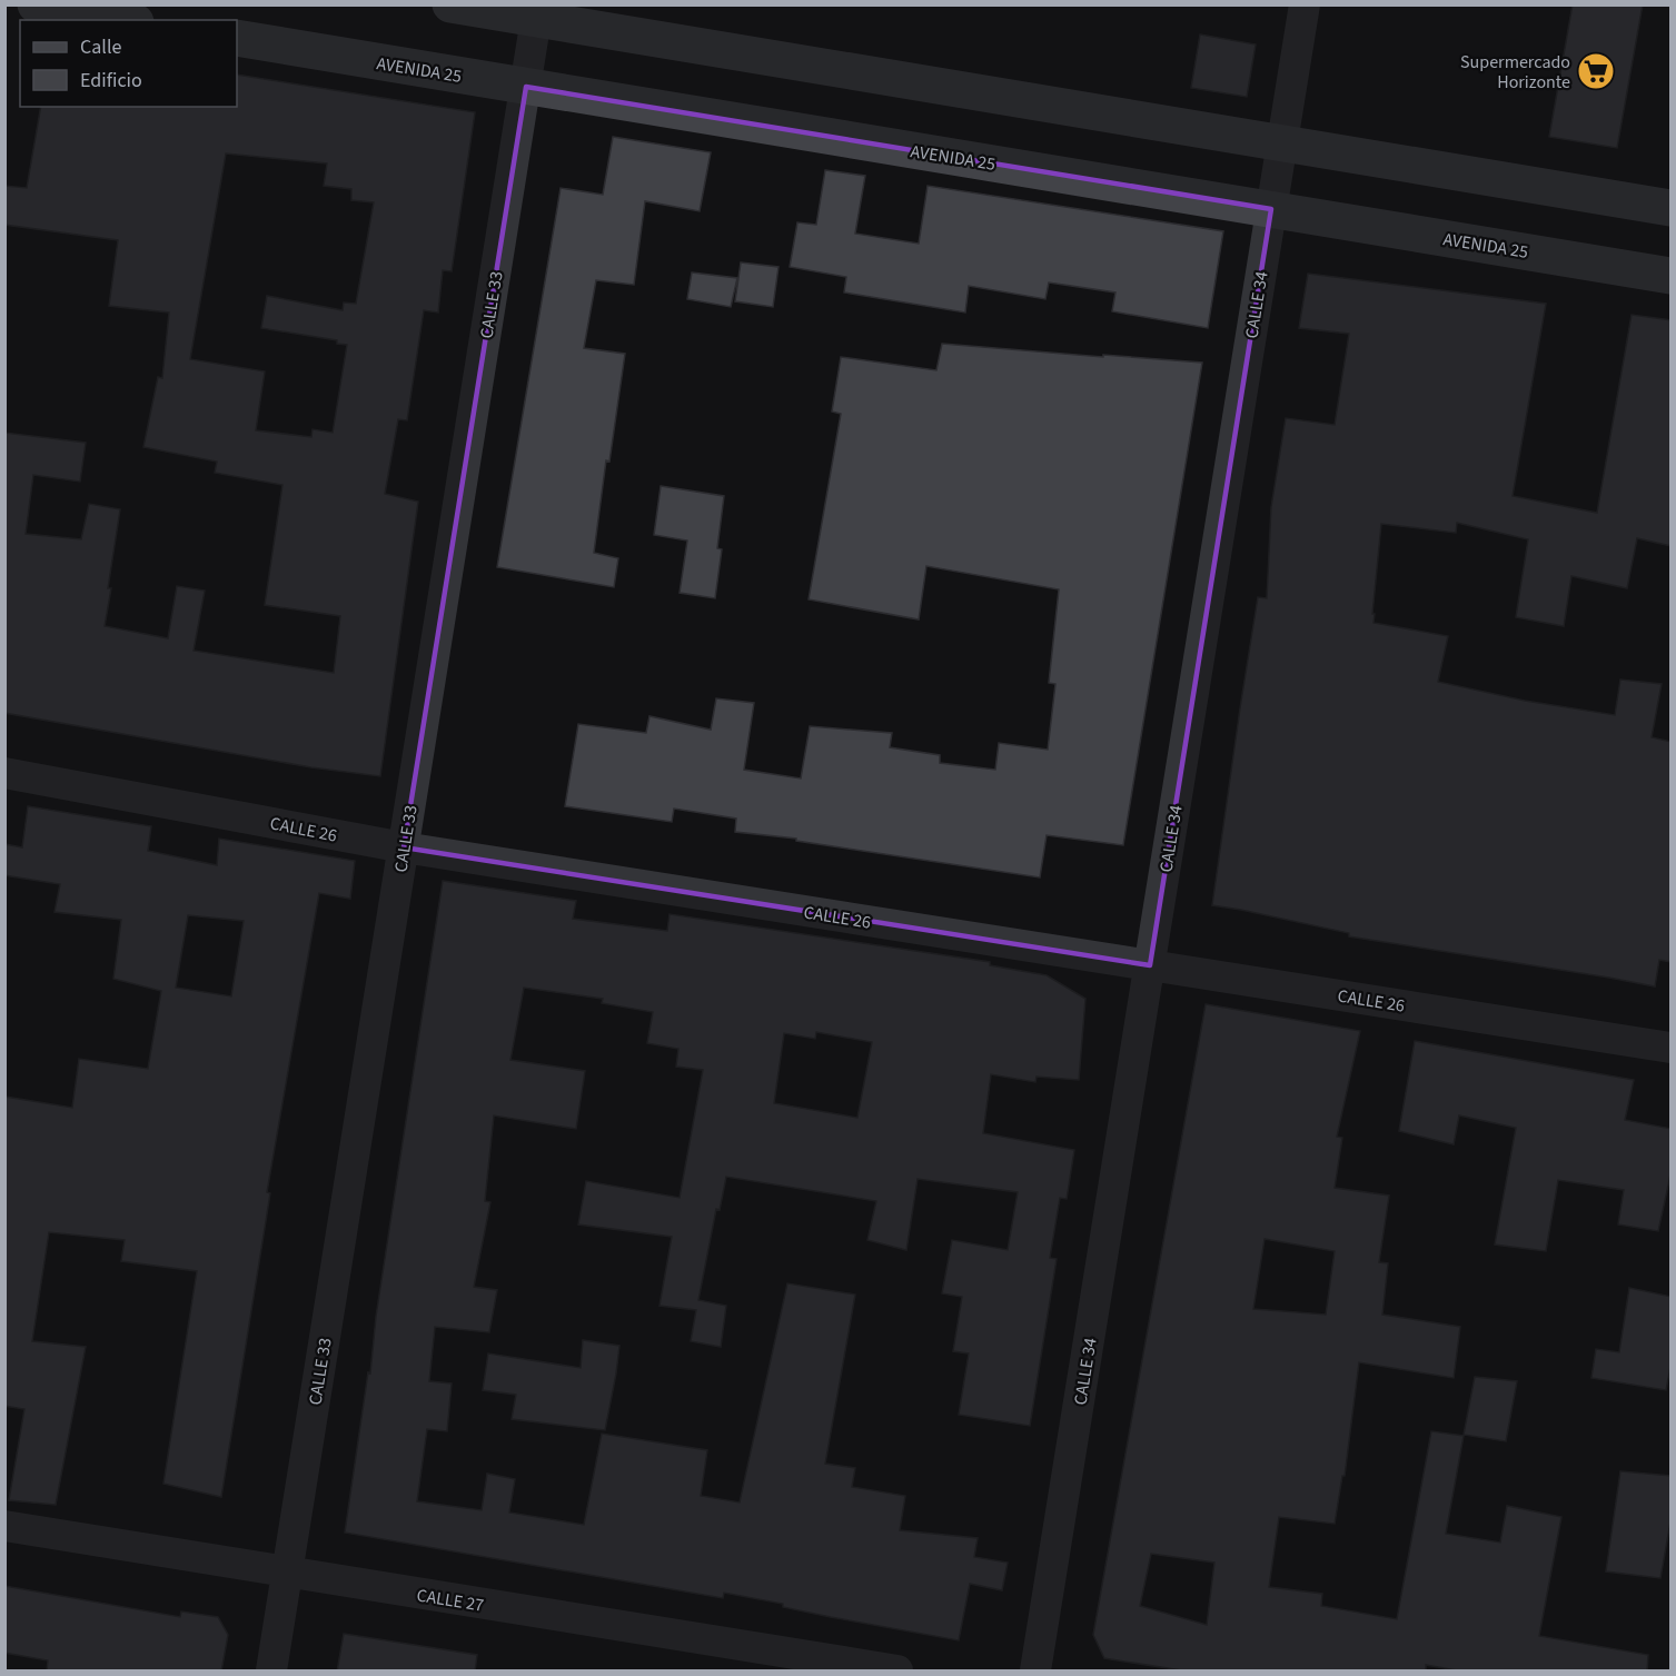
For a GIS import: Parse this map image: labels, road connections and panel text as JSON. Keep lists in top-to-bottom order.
{
  "streets": {
    "main road": ["AVENIDA 25"],
    "street": [
      "CALLE 33",
      "CALLE 34",
      "CALLE 26",
      "CALLE 27"
    ]
  },
  "crossings": [
    ["AVENIDA 25", "CALLE 33"],
    ["AVENIDA 25", "CALLE 34"],
    ["CALLE 33", "CALLE 26"],
    ["CALLE 33", "CALLE 27"],
    ["CALLE 34", "CALLE 26"]
  ],
  "places": {
    "supermarket": ["Supermercado Horizonte"]
  },
  "legend": ["Calle", "Edificio"]
}
